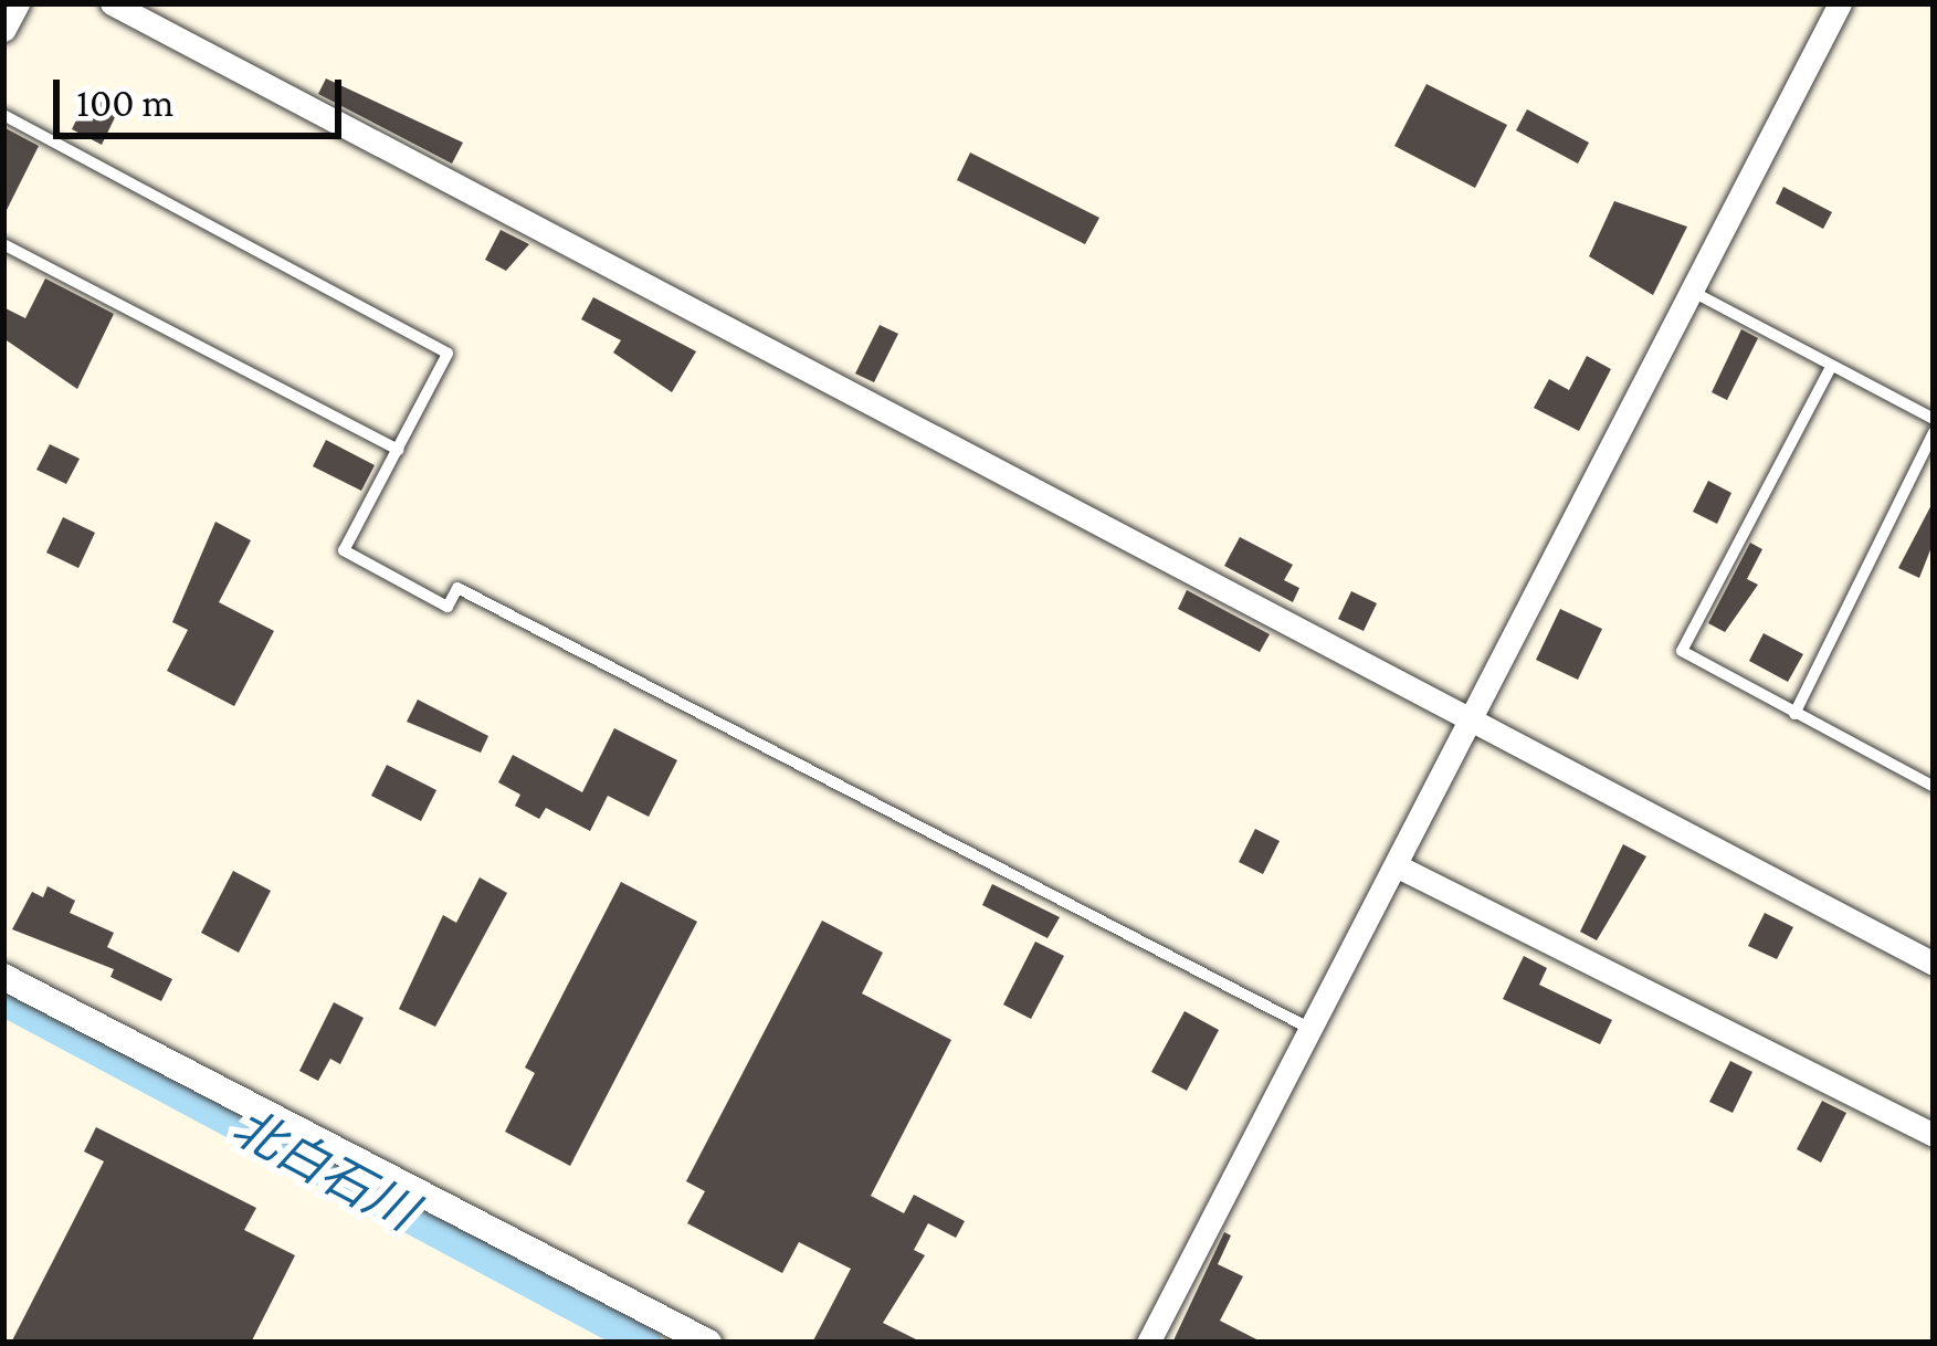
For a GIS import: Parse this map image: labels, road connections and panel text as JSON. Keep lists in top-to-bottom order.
{
  "water": ["北白石川"],
  "scale_bar": "100 m"
}
